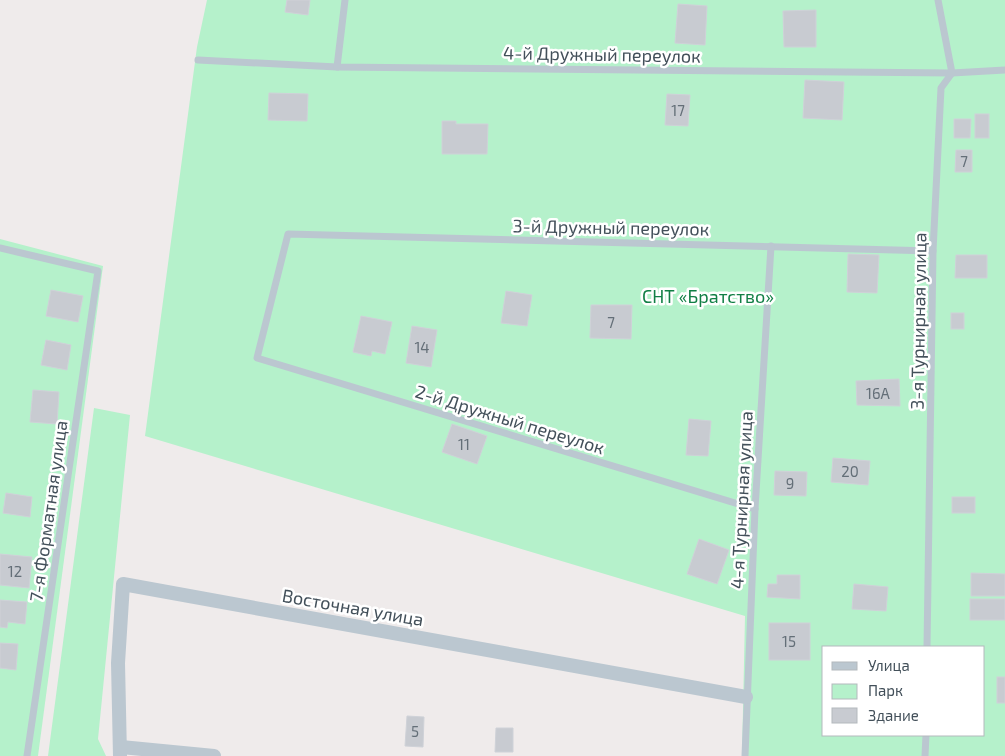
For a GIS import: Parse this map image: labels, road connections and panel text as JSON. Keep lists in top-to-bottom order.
{
  "streets": {
    "street": ["Восточная улица"],
    "lane": [
      "4-й Дружный переулок",
      "3-й Дружный переулок",
      "3-я Турнирная улица",
      "2-й Дружный переулок",
      "4-я Турнирная улица",
      "7-я Форматная улица"
    ]
  },
  "crossings": [
    ["4-й Дружный переулок", "3-я Турнирная улица"],
    ["3-й Дружный переулок", "3-я Турнирная улица"],
    ["3-й Дружный переулок", "2-й Дружный переулок"],
    ["3-й Дружный переулок", "4-я Турнирная улица"],
    ["2-й Дружный переулок", "4-я Турнирная улица"],
    ["4-я Турнирная улица", "Восточная улица"]
  ],
  "parks": ["СНТ «Братство»"],
  "house_numbers": [
    "17",
    "7",
    "7",
    "14",
    "16А",
    "11",
    "20",
    "9",
    "12",
    "15",
    "5"
  ],
  "legend": ["Улица", "Парк", "Здание"]
}
